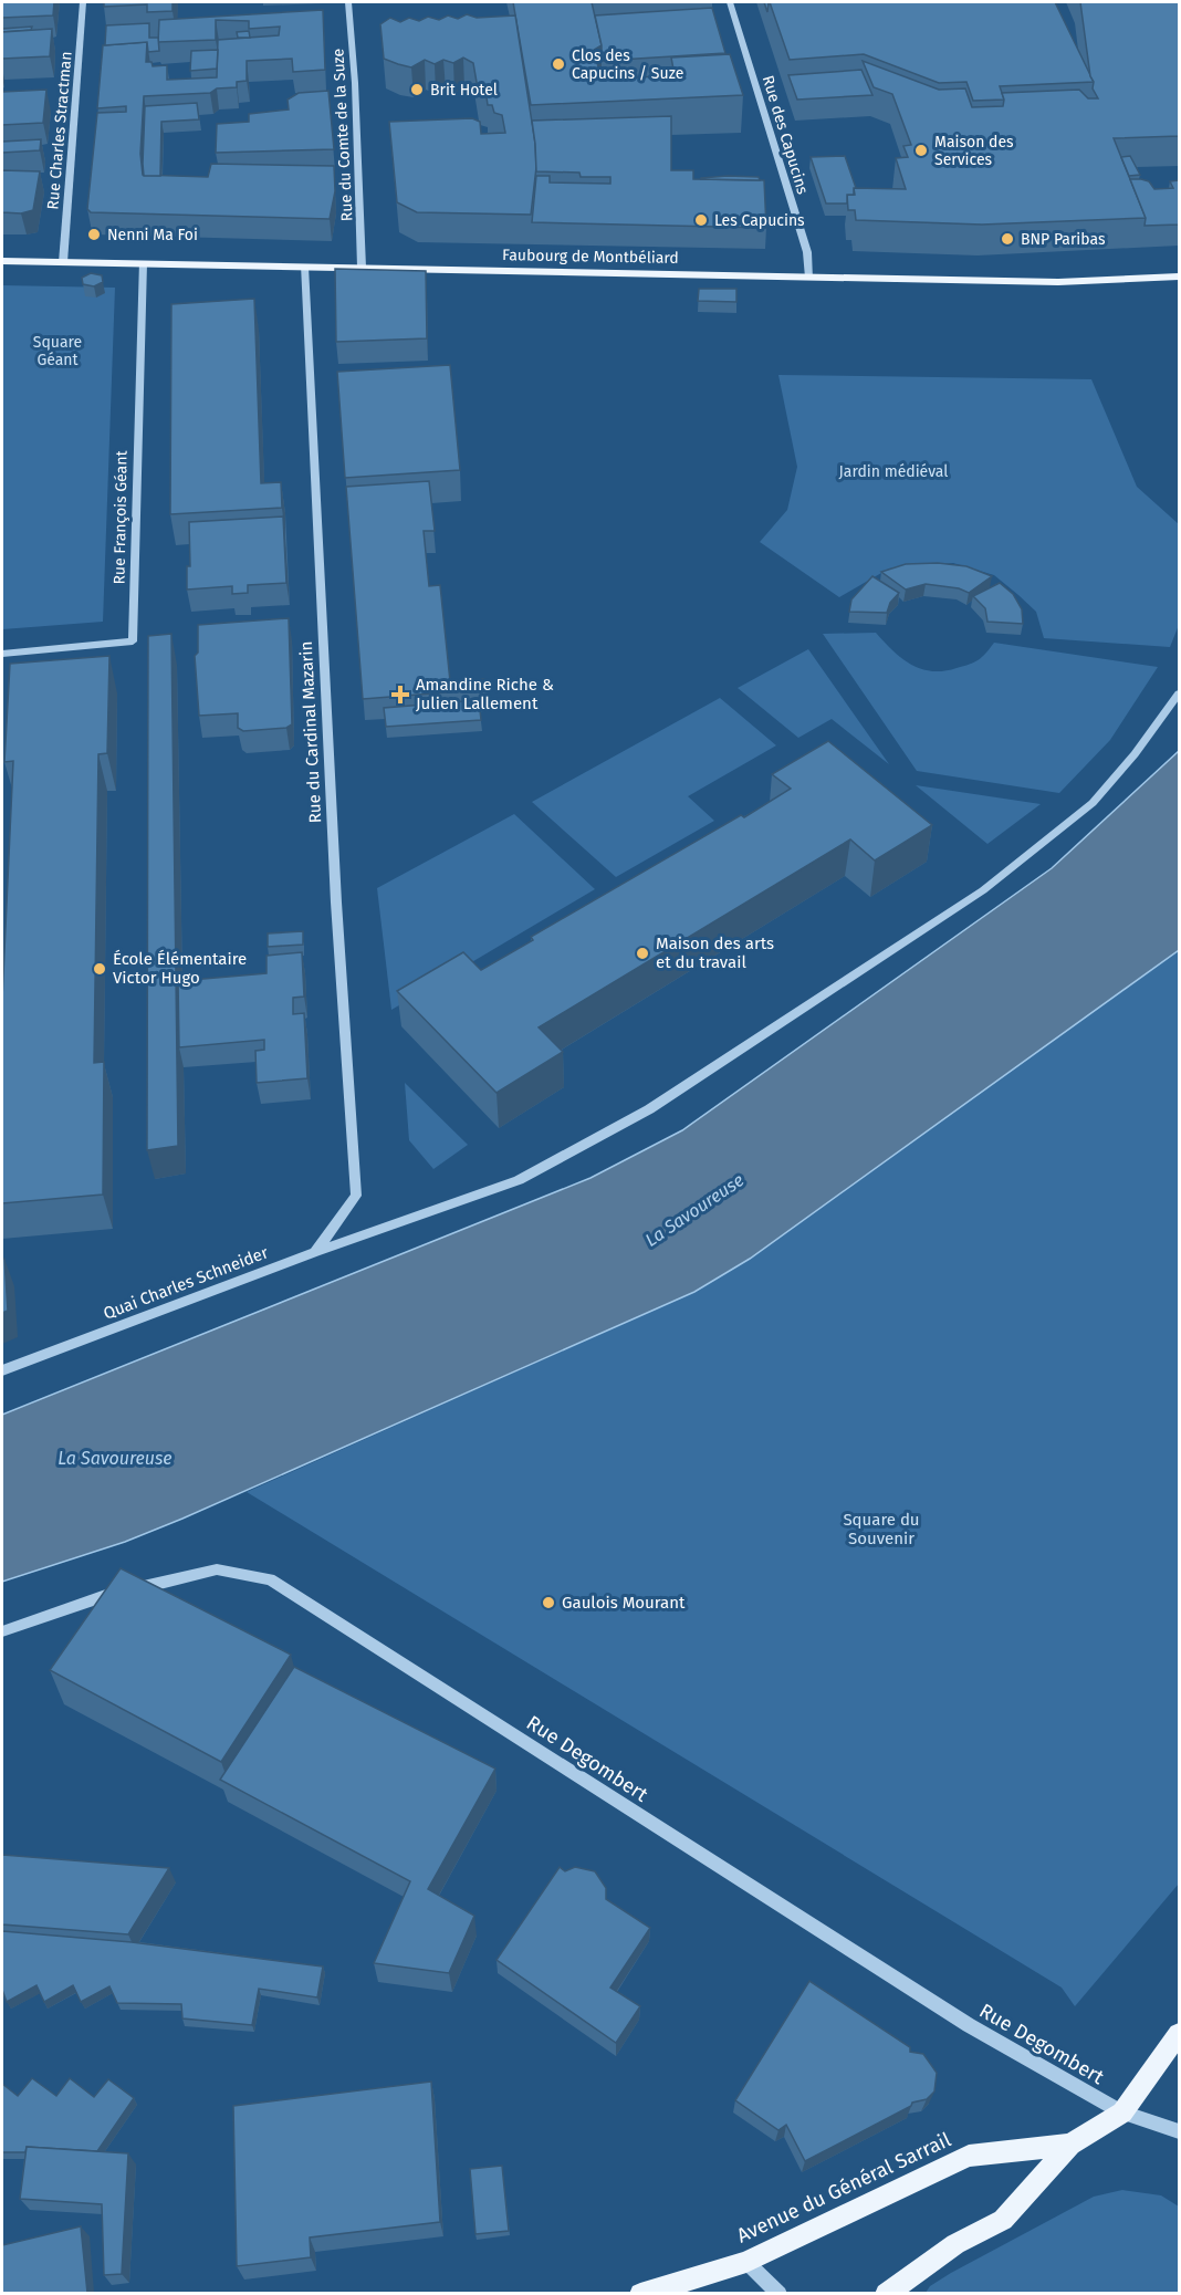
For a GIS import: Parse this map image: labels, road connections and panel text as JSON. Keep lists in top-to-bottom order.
{
  "streets": {
    "main road": ["Faubourg de Montbéliard", "Avenue du Général Sarrail"],
    "street": [
      "Rue Charles Stractman",
      "Rue du Comte de la Suze",
      "Rue des Capucins",
      "Rue François Géant",
      "Rue du Cardinal Mazarin",
      "Quai Charles Schneider",
      "Rue Degombert"
    ]
  },
  "crossings": [
    ["Rue Charles Stractman", "Faubourg de Montbéliard"],
    ["Rue du Comte de la Suze", "Faubourg de Montbéliard"],
    ["Rue des Capucins", "Faubourg de Montbéliard"],
    ["Faubourg de Montbéliard", "Rue François Géant"],
    ["Faubourg de Montbéliard", "Rue du Cardinal Mazarin"],
    ["Rue du Cardinal Mazarin", "Quai Charles Schneider"],
    ["Rue Degombert", "Avenue du Général Sarrail"]
  ],
  "water": ["La Savoureuse"],
  "parks": ["Square Géant", "Jardin médiéval", "Square du Souvenir"],
  "places": {
    "other": [
      "Clos des Capucins / Suze",
      "Brit Hotel",
      "Maison des Services",
      "Les Capucins",
      "Nenni Ma Foi",
      "BNP Paribas",
      "Maison des arts et du travail",
      "École Élémentaire Victor Hugo",
      "Gaulois Mourant"
    ],
    "health": ["Amandine Riche & Julien Lallement"]
  }
}
